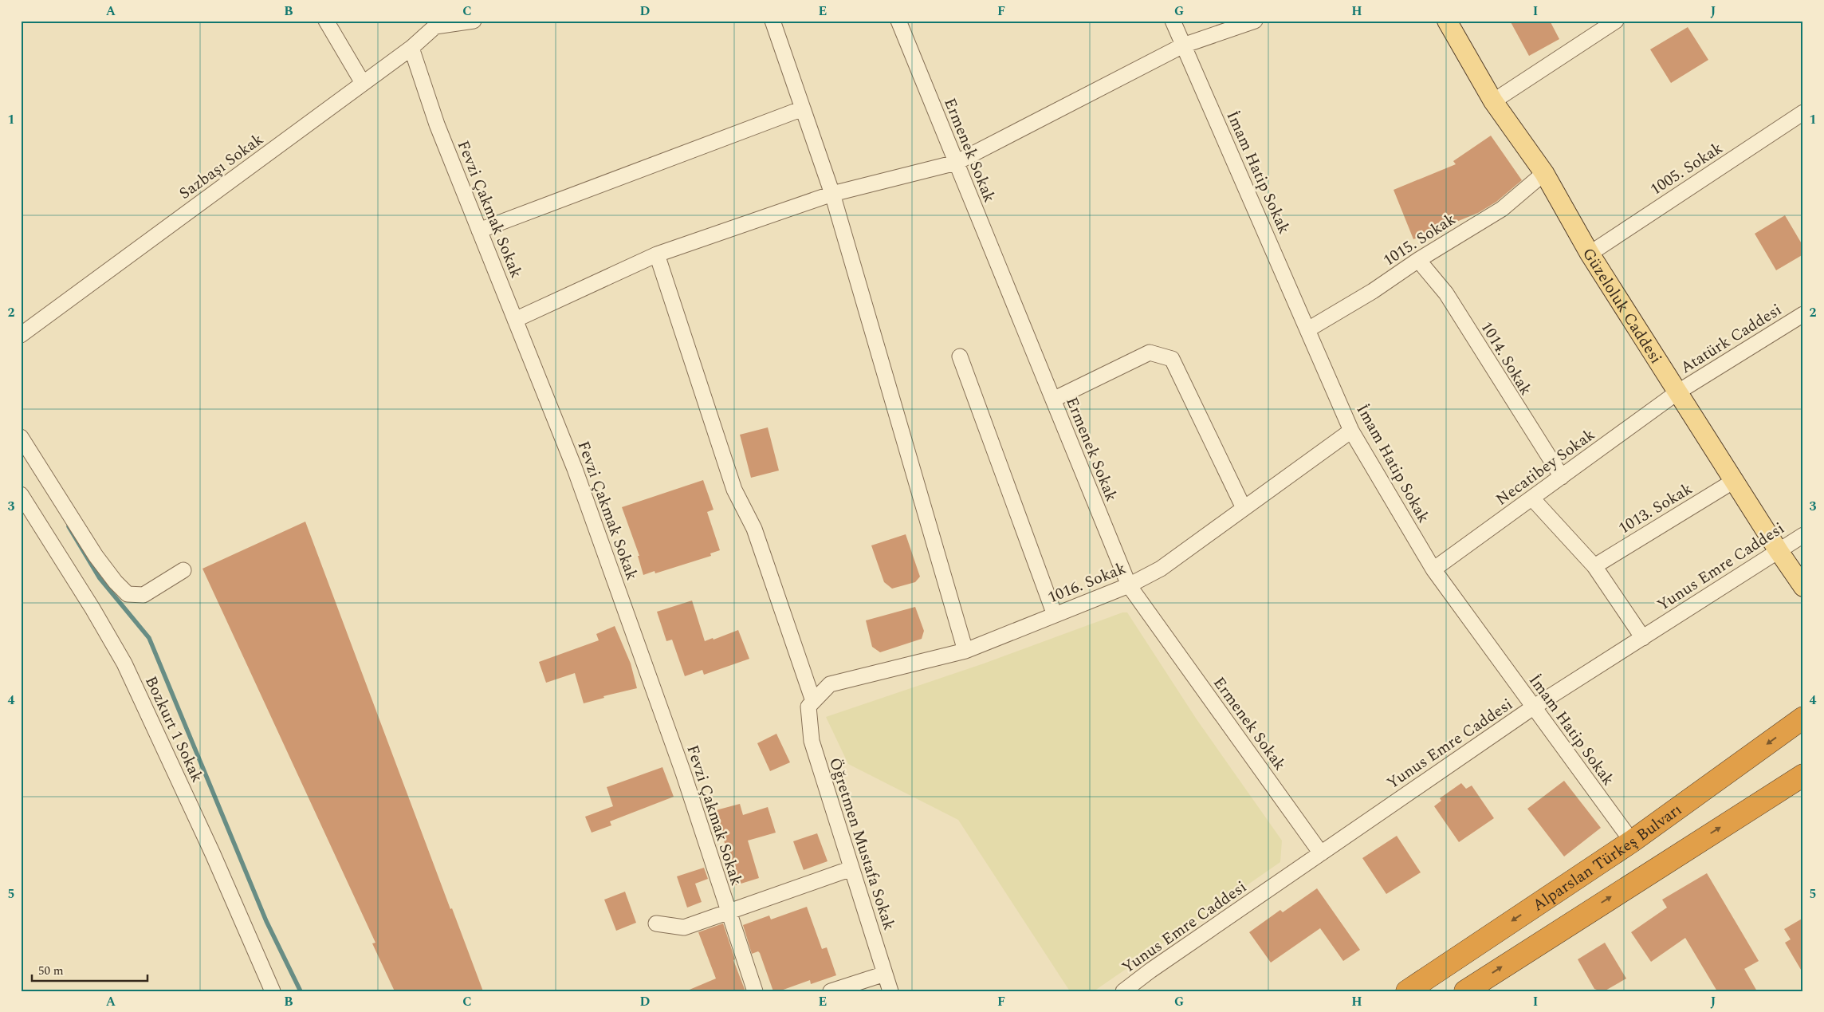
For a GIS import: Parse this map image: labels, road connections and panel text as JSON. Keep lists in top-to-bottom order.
{
  "streets": {
    "highway": ["Alparslan Türkeş Bulvarı"],
    "main road": ["Güzeloluk Caddesi"],
    "street": [
      "Ermenek Sokak",
      "Sazbaşı Sokak",
      "1005. Sokak",
      "İmam Hatip Sokak",
      "Fevzi Çakmak Sokak",
      "1015. Sokak",
      "Atatürk Caddesi",
      "1014. Sokak",
      "Necatibey Sokak",
      "1013. Sokak",
      "Yunus Emre Caddesi",
      "1016. Sokak",
      "Bozkurt 1 Sokak",
      "Öğretmen Mustafa Sokak"
    ]
  },
  "crossings": [
    ["Ermenek Sokak", "Yunus Emre Caddesi"],
    ["Ermenek Sokak", "1016. Sokak"],
    ["Sazbaşı Sokak", "Fevzi Çakmak Sokak"],
    ["1005. Sokak", "Güzeloluk Caddesi"],
    ["İmam Hatip Sokak", "1015. Sokak"],
    ["İmam Hatip Sokak", "Necatibey Sokak"],
    ["İmam Hatip Sokak", "Yunus Emre Caddesi"],
    ["İmam Hatip Sokak", "1016. Sokak"],
    ["İmam Hatip Sokak", "Alparslan Türkeş Bulvarı"],
    ["1015. Sokak", "Güzeloluk Caddesi"],
    ["1015. Sokak", "1014. Sokak"],
    ["Güzeloluk Caddesi", "Atatürk Caddesi"],
    ["Güzeloluk Caddesi", "Necatibey Sokak"],
    ["Güzeloluk Caddesi", "1013. Sokak"],
    ["Güzeloluk Caddesi", "Yunus Emre Caddesi"],
    ["Atatürk Caddesi", "Necatibey Sokak"],
    ["1014. Sokak", "Necatibey Sokak"],
    ["1016. Sokak", "Öğretmen Mustafa Sokak"]
  ],
  "scale_bar": "50 m",
  "grid": {
    "columns": [
      "A",
      "B",
      "C",
      "D",
      "E",
      "F",
      "G",
      "H",
      "I",
      "J"
    ],
    "rows": [
      "1",
      "2",
      "3",
      "4",
      "5"
    ]
  }
}
